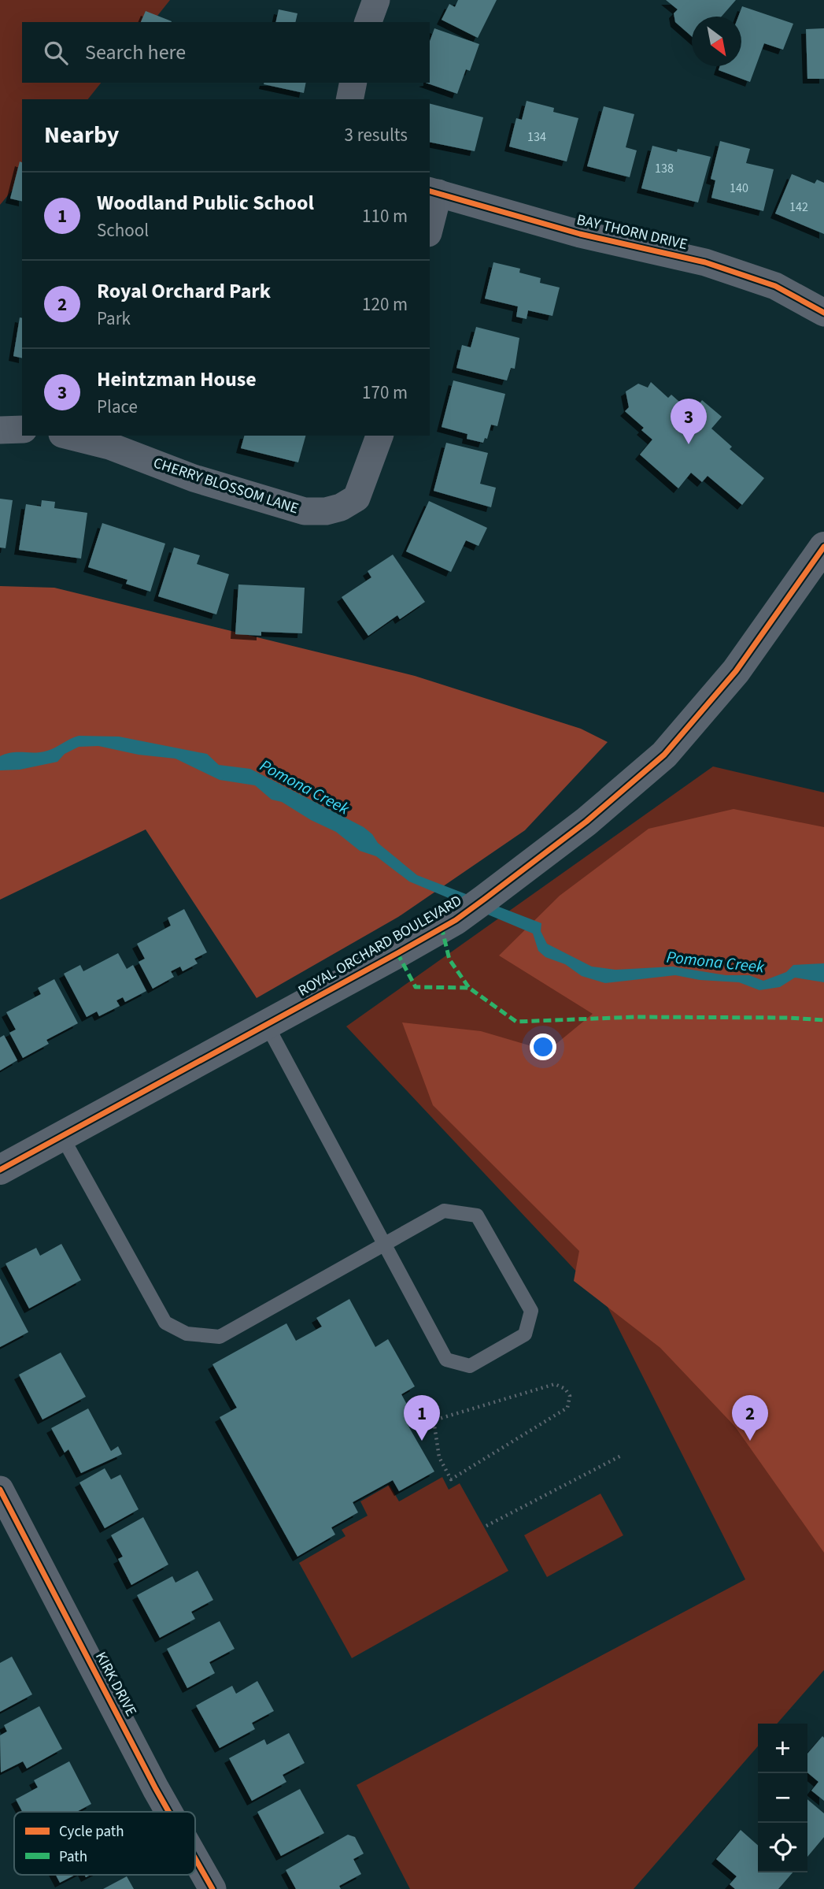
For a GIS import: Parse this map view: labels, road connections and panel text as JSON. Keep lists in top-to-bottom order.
{
  "streets": {
    "street": [
      "BAY THORN DRIVE",
      "CHERRY BLOSSOM LANE",
      "ROYAL ORCHARD BOULEVARD",
      "KIRK DRIVE"
    ]
  },
  "water": ["Pomona Creek"],
  "house_numbers": [
    "134",
    "138",
    "140",
    "142"
  ],
  "legend": ["Cycle path", "Path"],
  "north": "bottom right",
  "page": {
    "search": "Search here",
    "heading": ["Nearby", "3 results"],
    "list": [
      {
        "mark": "1",
        "name": "Woodland Public School",
        "note": "School",
        "value": "110 m"
      },
      {
        "mark": "2",
        "name": "Royal Orchard Park",
        "note": "Park",
        "value": "120 m"
      },
      {
        "mark": "3",
        "name": "Heintzman House",
        "note": "Place",
        "value": "170 m"
      }
    ],
    "pins": ["3", "1", "2"],
    "map_buttons": ["+", "−"]
  }
}
